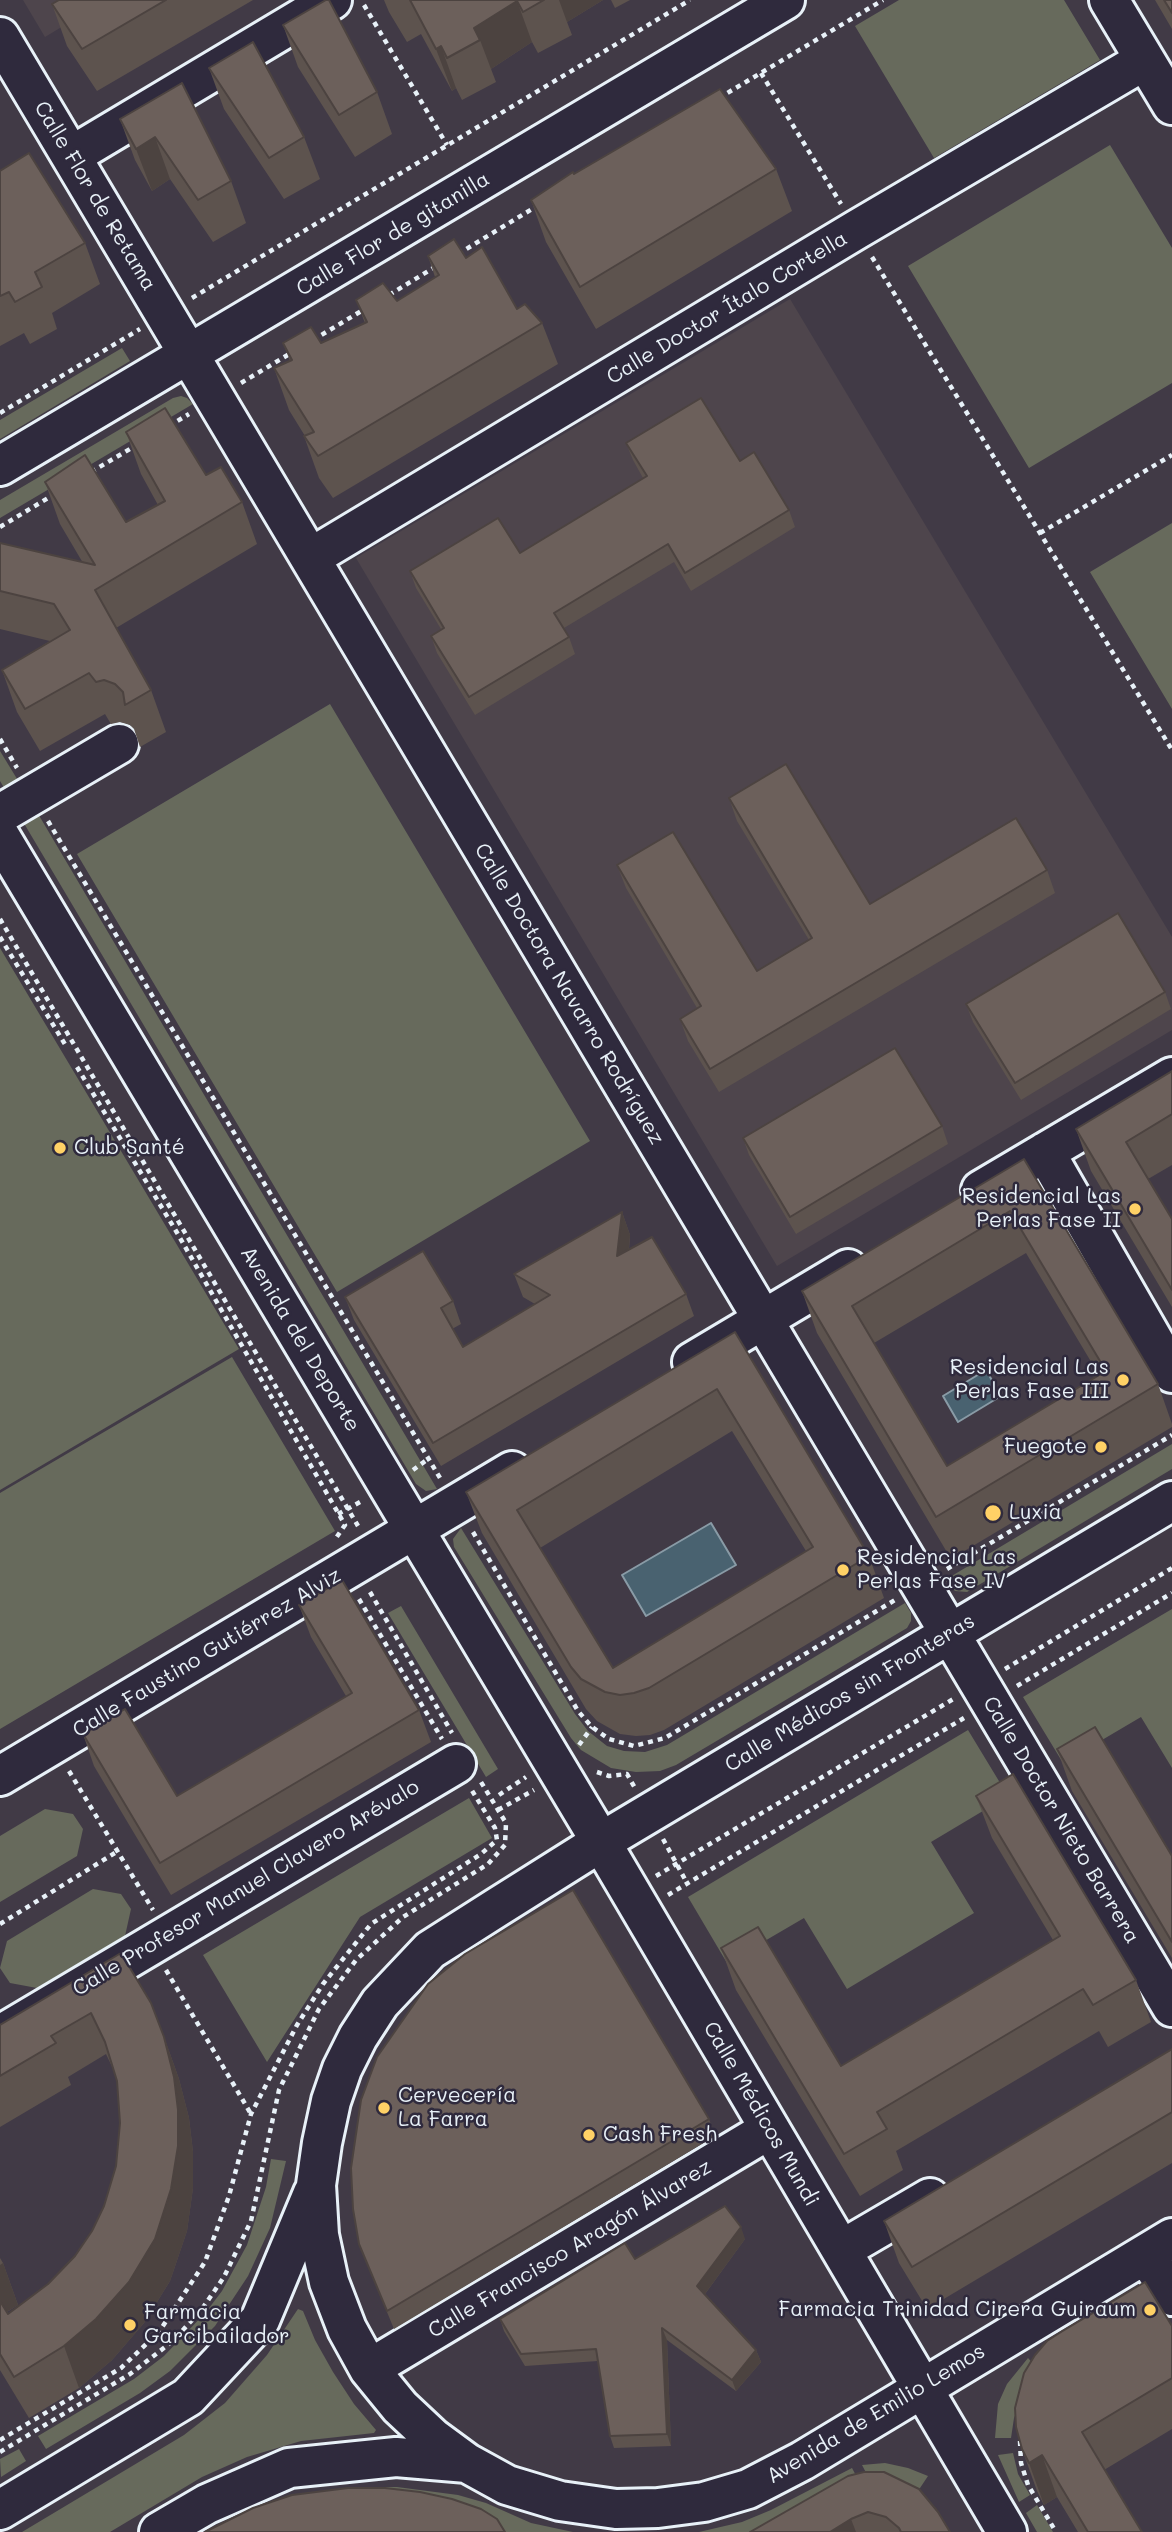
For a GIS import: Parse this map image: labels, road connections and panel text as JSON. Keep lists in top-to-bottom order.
{
  "streets": {
    "street": [
      "Calle Flor de Retama",
      "Calle Flor de gitanilla",
      "Calle Doctor Ítalo Cortella",
      "Calle Doctora Navarro Rodríguez",
      "Avenida del Deporte",
      "Calle Faustino Gutiérrez Alviz",
      "Calle Médicos sin Fronteras",
      "Calle Doctor Nieto Barrera",
      "Calle Profesor Manuel Clavero Arévalo",
      "Calle Médicos Mundi",
      "Calle Francisco Aragón Álvarez",
      "Avenida de Emilio Lemos"
    ]
  },
  "crossings": [
    ["Calle Flor de Retama", "Calle Flor de gitanilla"],
    ["Calle Flor de Retama", "Calle Doctora Navarro Rodríguez"],
    ["Calle Flor de gitanilla", "Calle Doctora Navarro Rodríguez"],
    ["Calle Doctor Ítalo Cortella", "Calle Doctora Navarro Rodríguez"],
    ["Calle Doctora Navarro Rodríguez", "Calle Médicos sin Fronteras"],
    ["Calle Doctora Navarro Rodríguez", "Calle Doctor Nieto Barrera"],
    ["Avenida del Deporte", "Calle Faustino Gutiérrez Alviz"],
    ["Avenida del Deporte", "Calle Médicos sin Fronteras"],
    ["Avenida del Deporte", "Calle Médicos Mundi"],
    ["Calle Médicos sin Fronteras", "Calle Doctor Nieto Barrera"],
    ["Calle Médicos sin Fronteras", "Calle Médicos Mundi"],
    ["Calle Médicos Mundi", "Calle Francisco Aragón Álvarez"],
    ["Calle Médicos Mundi", "Avenida de Emilio Lemos"]
  ],
  "places": [
    "Club Santé",
    "Residencial Las Perlas Fase II",
    "Residencial Las Perlas Fase III",
    "Fuegote",
    "Luxia",
    "Residencial Las Perlas Fase IV",
    "Cervecería La Farra",
    "Cash Fresh",
    "Farmacia Trinidad Cirera Guiraum",
    "Farmacia Garcibailador"
  ]
}
